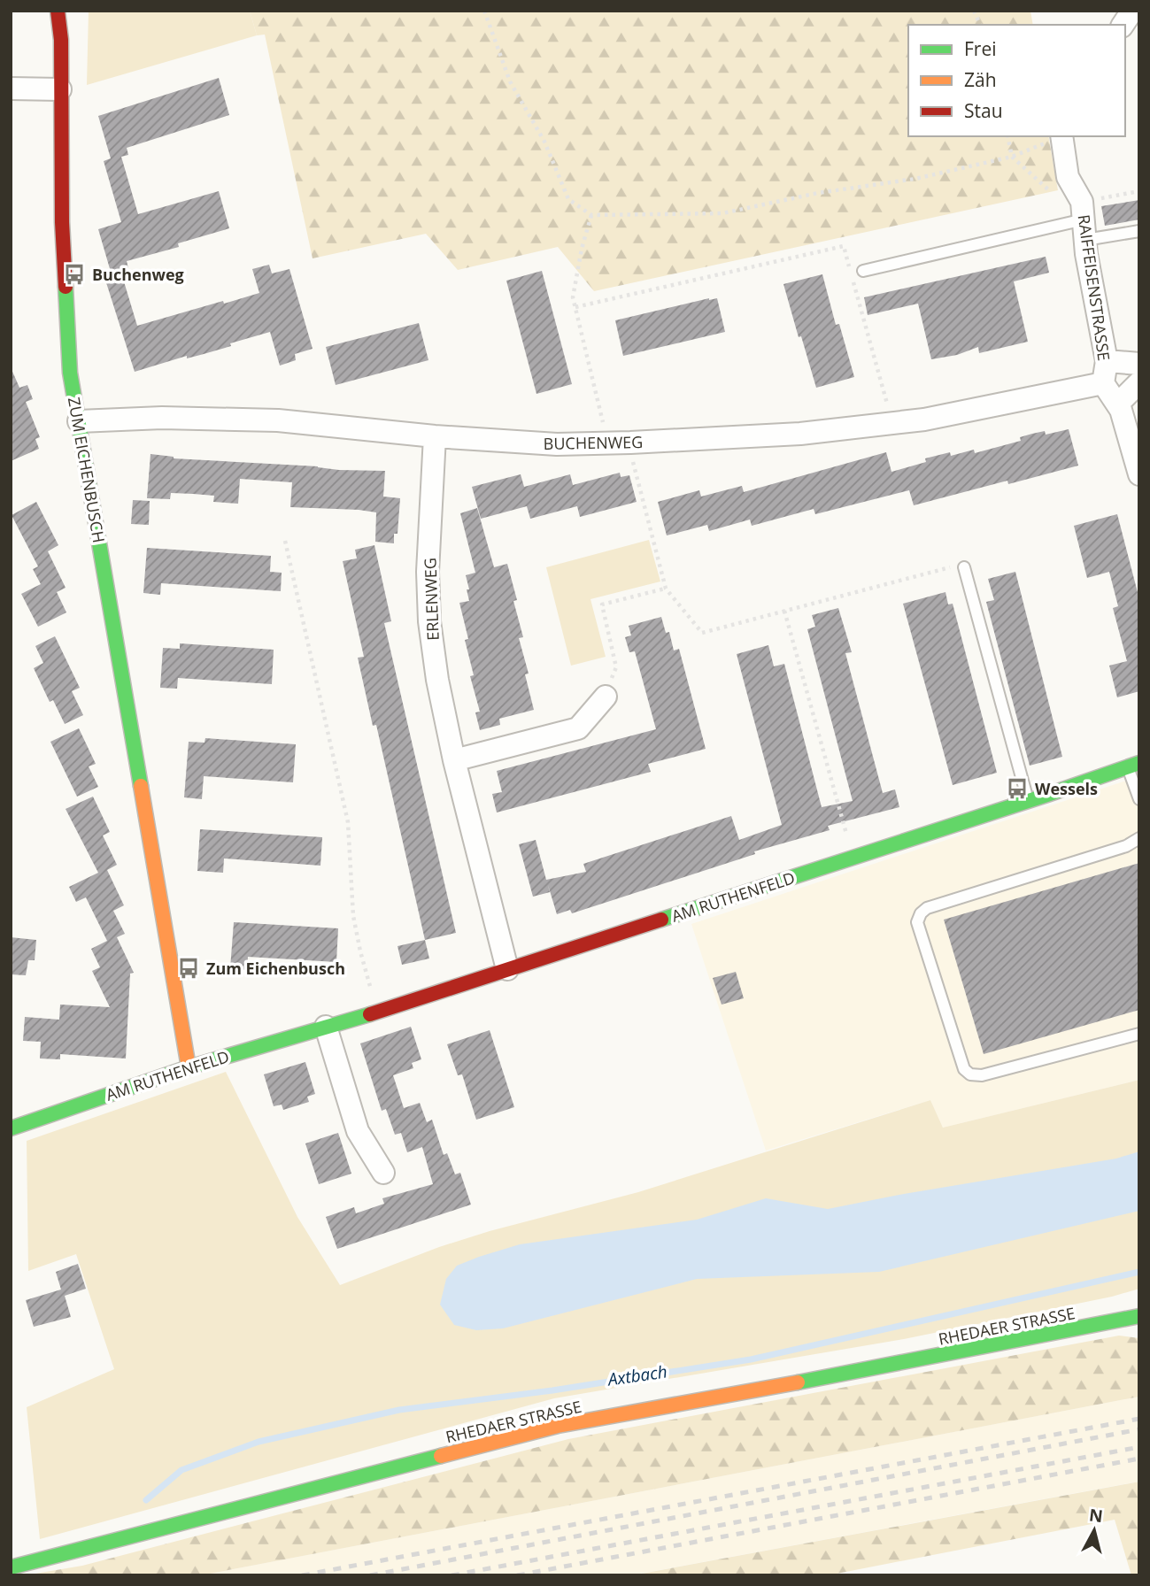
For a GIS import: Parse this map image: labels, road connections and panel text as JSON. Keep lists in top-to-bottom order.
{
  "streets": {
    "street": [
      "RAIFFEISENSTRASSE",
      "BUCHENWEG",
      "ZUM EICHENBUSCH",
      "ERLENWEG",
      "AM RUTHENFELD",
      "RHEDAER STRASSE"
    ]
  },
  "crossings": [
    ["RAIFFEISENSTRASSE", "BUCHENWEG"],
    ["BUCHENWEG", "ZUM EICHENBUSCH"],
    ["BUCHENWEG", "ERLENWEG"],
    ["ZUM EICHENBUSCH", "AM RUTHENFELD"],
    ["ERLENWEG", "AM RUTHENFELD"]
  ],
  "water": ["Axtbach"],
  "places": {
    "bus stop": ["Buchenweg", "Wessels", "Zum Eichenbusch"]
  },
  "legend": ["Frei", "Zäh", "Stau"],
  "north": "top"
}
